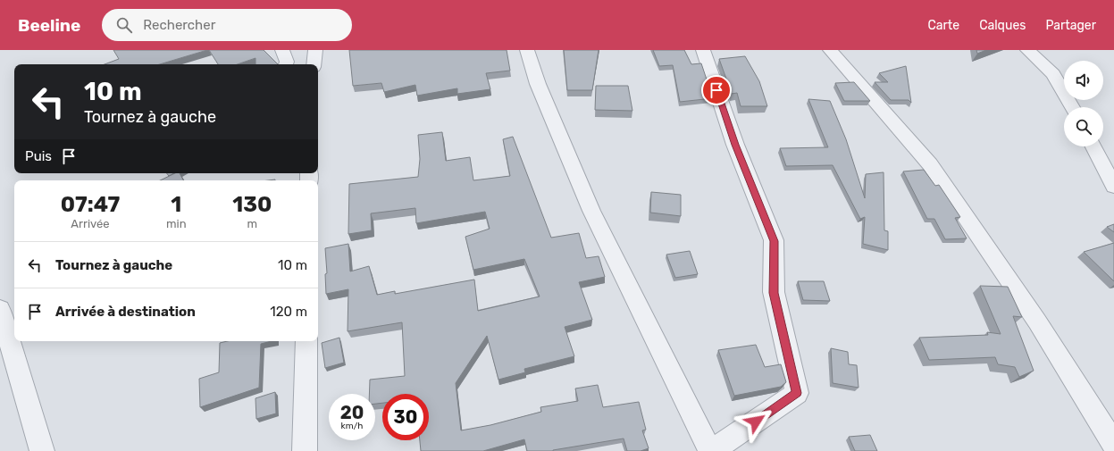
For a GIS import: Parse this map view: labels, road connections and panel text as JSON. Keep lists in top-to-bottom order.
{
  "page": {
    "header": "Beeline",
    "search": "Rechercher",
    "nav": ["Carte", "Calques", "Partager"],
    "turn": ["10 m", "Tournez à gauche"],
    "then": "Puis",
    "eta": [
      "07:47",
      "Arrivée",
      "1",
      "min",
      "130",
      "m"
    ],
    "list": [
      {
        "name": "Tournez à gauche",
        "value": "10 m"
      },
      {
        "name": "Arrivée à destination",
        "value": "120 m"
      }
    ],
    "speed": "20 km/h",
    "limit": "30"
  }
}
